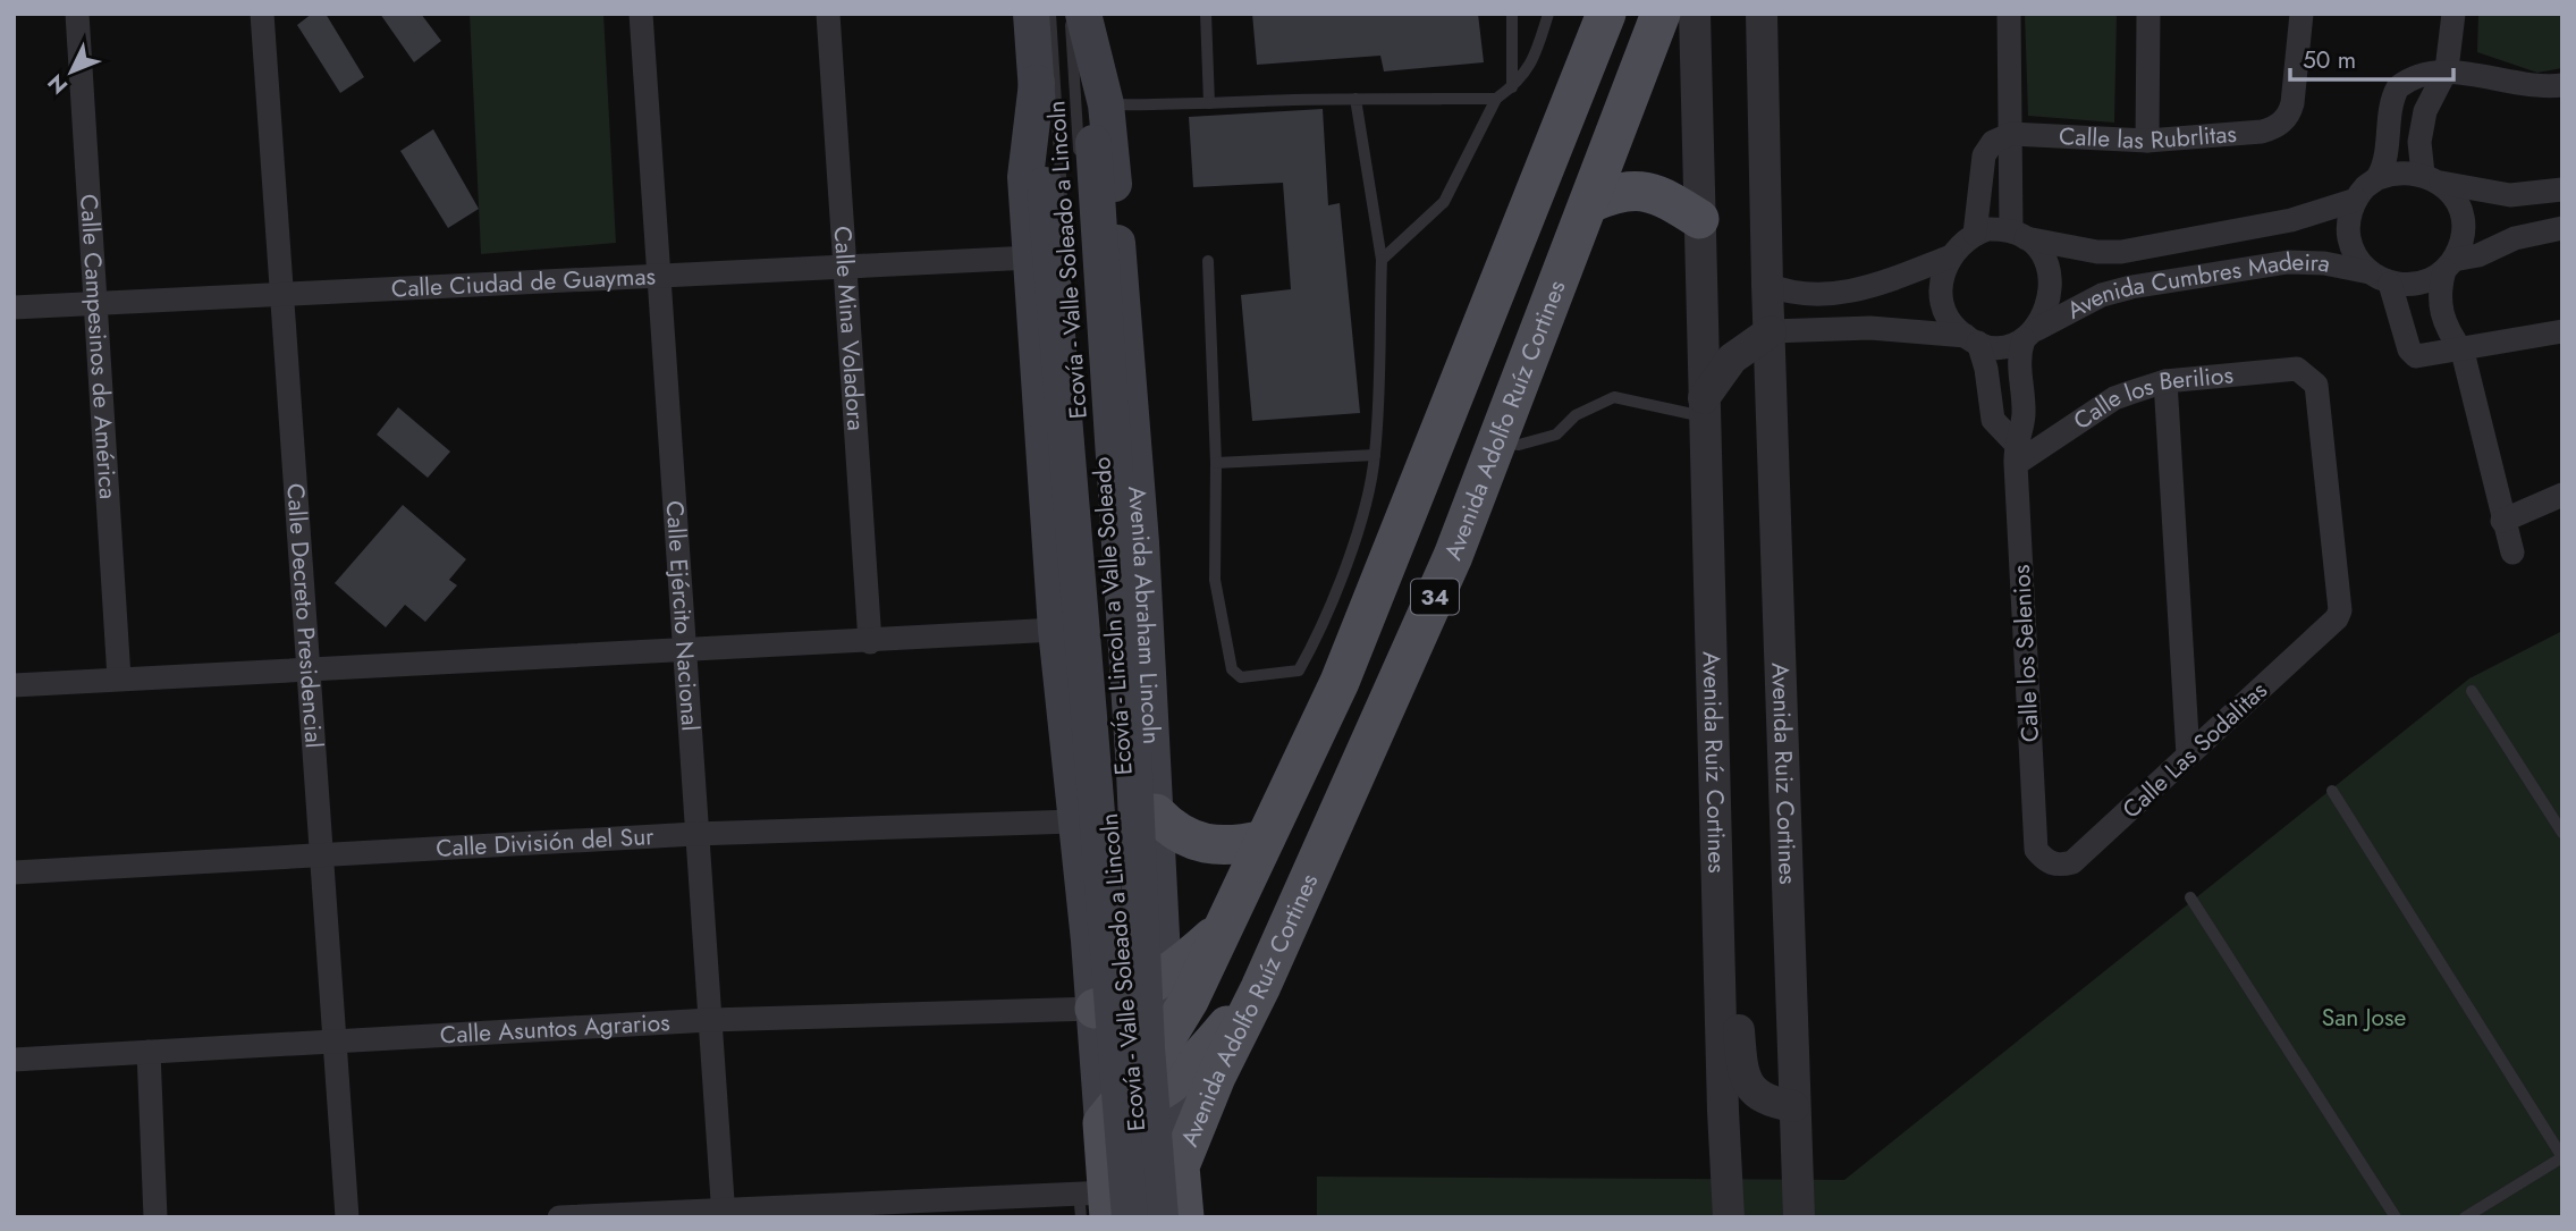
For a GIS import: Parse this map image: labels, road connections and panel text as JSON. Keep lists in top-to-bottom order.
{
  "streets": {
    "main road": ["Avenida Adolfo Ruíz Cortines", "34", "Avenida Abraham Lincoln"],
    "street": [
      "Calle las Rubrlitas",
      "Calle Ciudad de Guaymas",
      "Avenida Cumbres Madeira",
      "Calle Mina Voladora",
      "Calle Campesinos de América",
      "Calle los Berilios",
      "Calle Decreto Presidencial",
      "Calle Ejército Nacional",
      "Calle los Selenios",
      "Calle Las Sodalitas",
      "Avenida Ruíz Cortines",
      "Avenida Ruiz Cortines",
      "Calle División del Sur",
      "Calle Asuntos Agrarios"
    ],
    "lane": ["Ecovía - Valle Soleado a Lincoln", "Ecovía - Lincoln a Valle Soleado"]
  },
  "crossings": [
    ["Ecovía - Valle Soleado a Lincoln", "Avenida Abraham Lincoln"],
    ["Ecovía - Valle Soleado a Lincoln", "Ecovía - Lincoln a Valle Soleado"],
    ["Ecovía - Valle Soleado a Lincoln", "Calle Asuntos Agrarios"],
    ["Calle Ciudad de Guaymas", "Calle Mina Voladora"],
    ["Calle Ciudad de Guaymas", "Calle Campesinos de América"],
    ["Calle Ciudad de Guaymas", "Avenida Abraham Lincoln"],
    ["Calle Ciudad de Guaymas", "Calle Decreto Presidencial"],
    ["Calle Ciudad de Guaymas", "Calle Ejército Nacional"],
    ["Avenida Cumbres Madeira", "Calle los Selenios"],
    ["Calle los Berilios", "Calle los Selenios"],
    ["Calle los Berilios", "Calle Las Sodalitas"],
    ["Avenida Adolfo Ruíz Cortines", "Avenida Abraham Lincoln"],
    ["34", "Avenida Abraham Lincoln"],
    ["Avenida Abraham Lincoln", "Ecovía - Lincoln a Valle Soleado"],
    ["Avenida Abraham Lincoln", "Calle División del Sur"],
    ["Avenida Abraham Lincoln", "Calle Asuntos Agrarios"],
    ["Calle Decreto Presidencial", "Calle División del Sur"],
    ["Calle Decreto Presidencial", "Calle Asuntos Agrarios"],
    ["Calle Ejército Nacional", "Calle División del Sur"],
    ["Calle Ejército Nacional", "Calle Asuntos Agrarios"],
    ["Calle los Selenios", "Calle Las Sodalitas"]
  ],
  "parks": ["San Jose"],
  "scale_bar": "50 m",
  "north": "bottom left"
}
